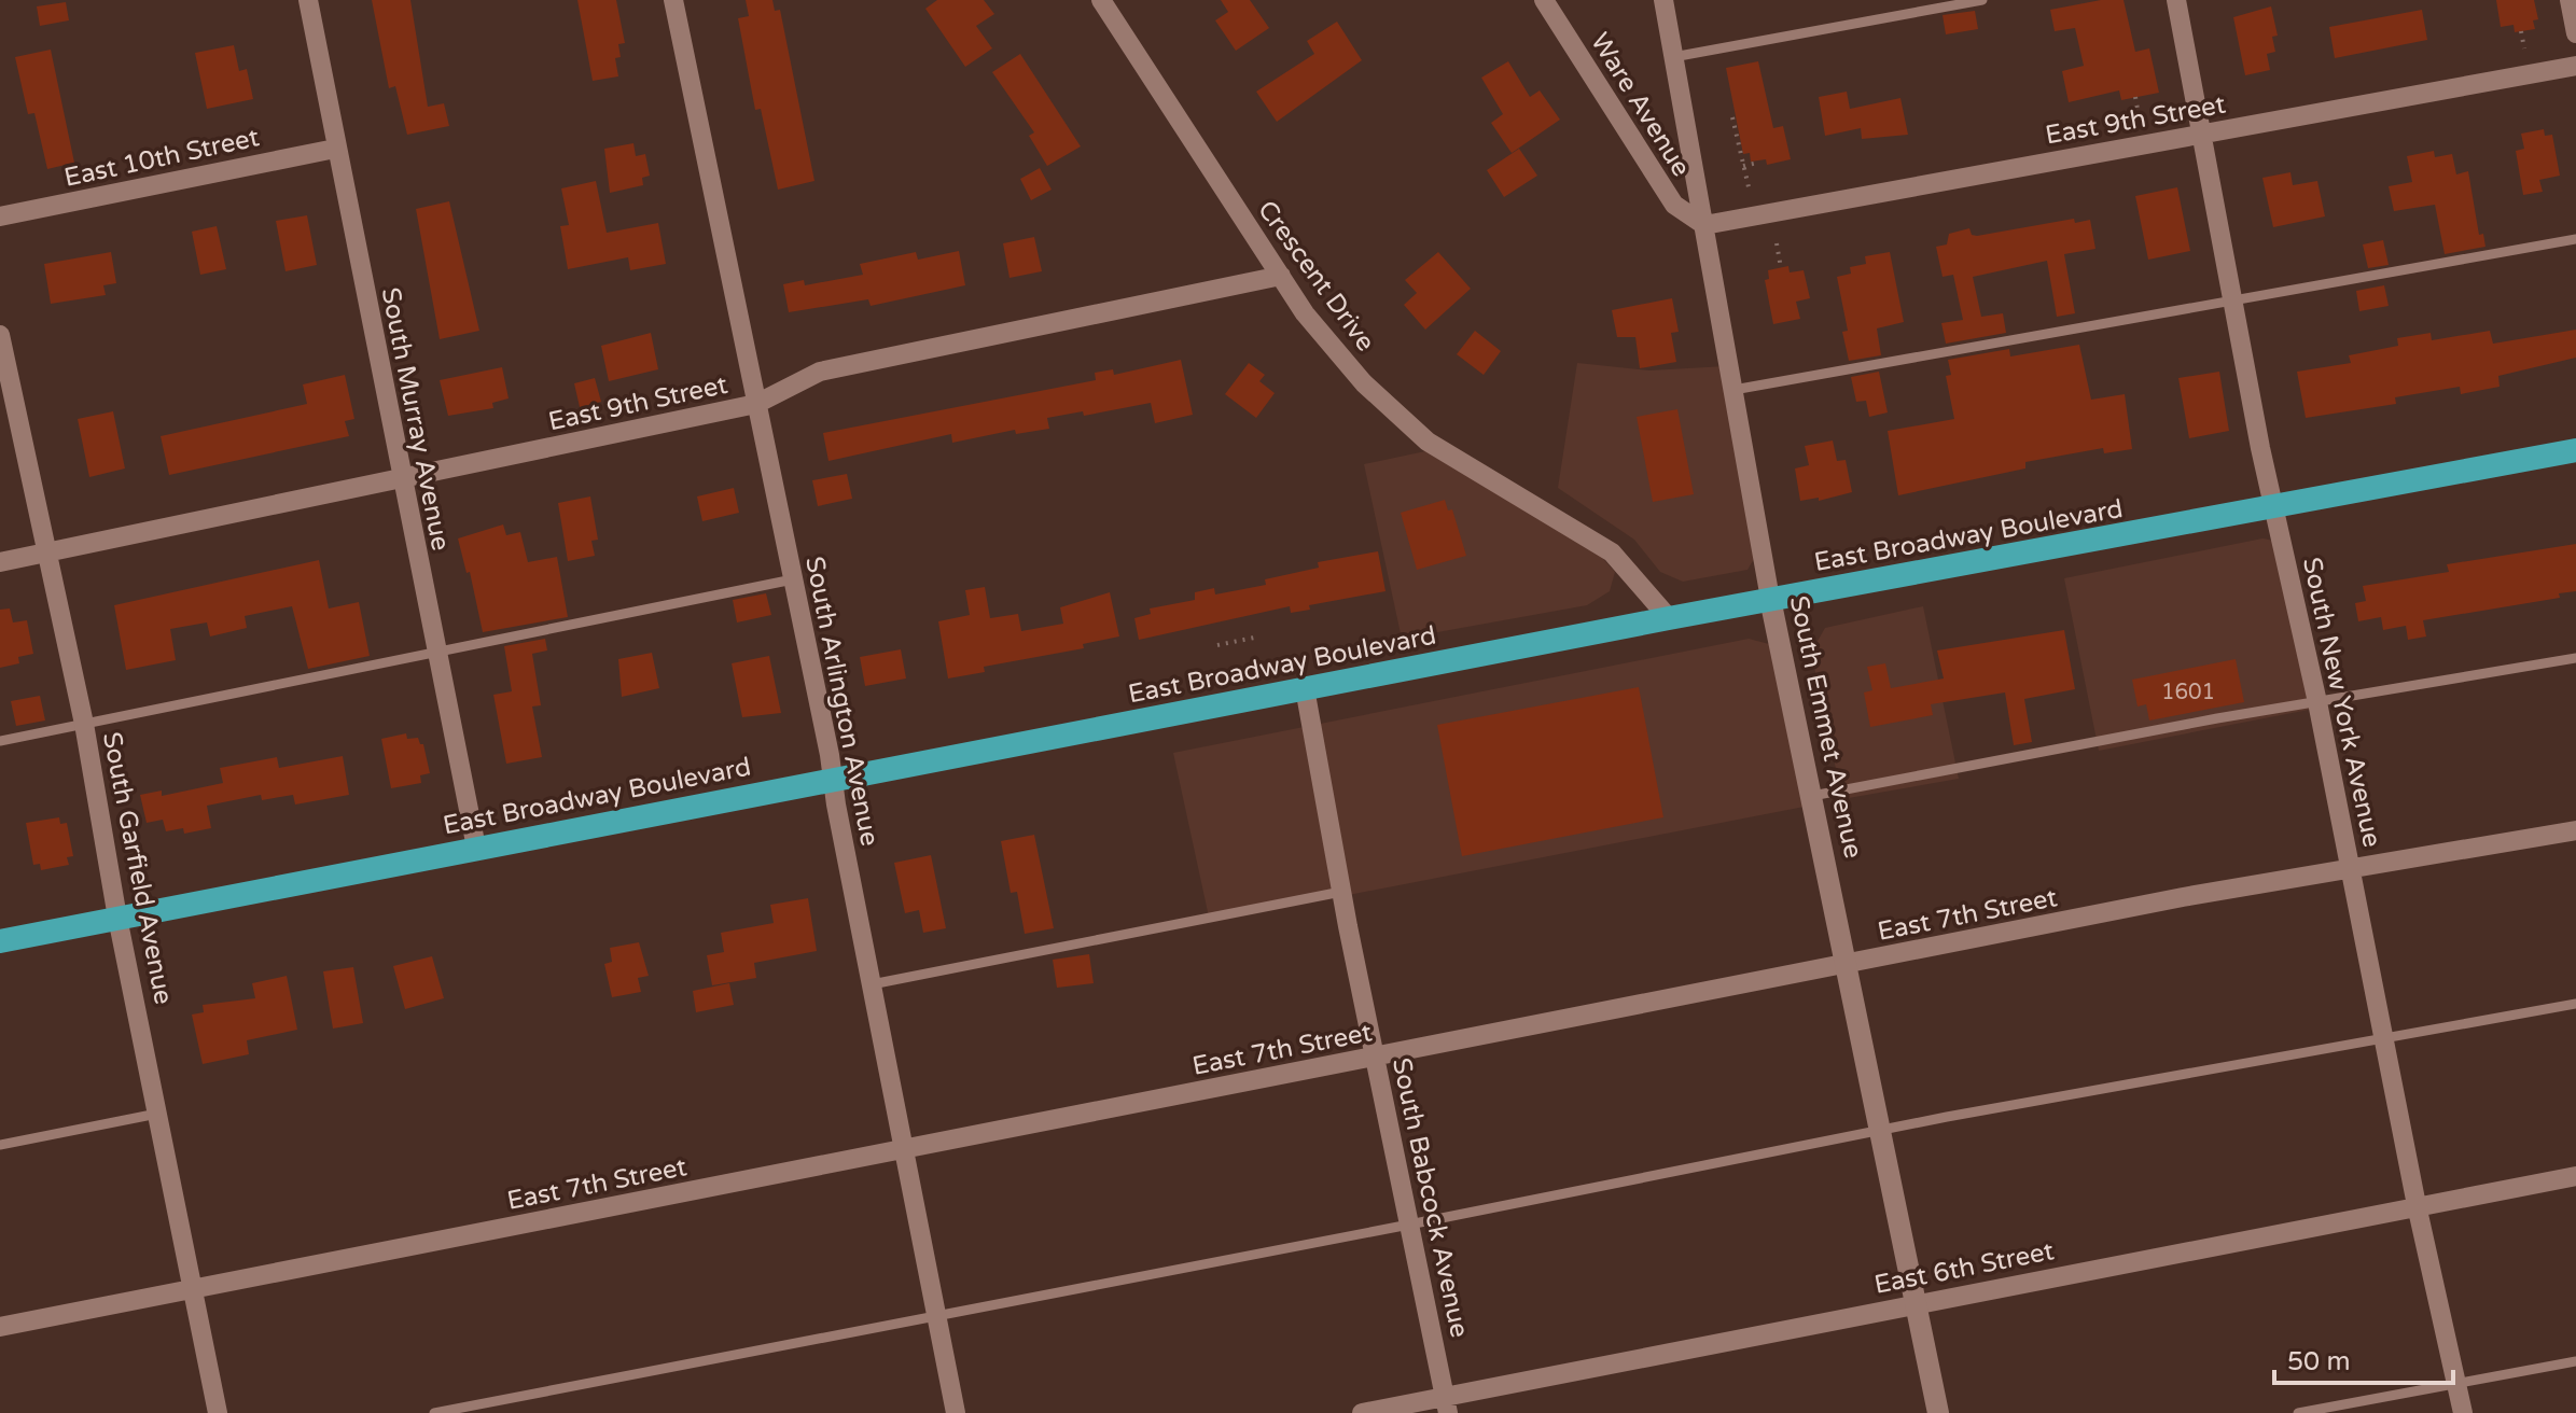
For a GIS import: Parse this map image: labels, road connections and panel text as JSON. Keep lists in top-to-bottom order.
{
  "streets": {
    "highway": ["East Broadway Boulevard"],
    "street": [
      "Ware Avenue",
      "East 9th Street",
      "East 10th Street",
      "Crescent Drive",
      "South Murray Avenue",
      "South Arlington Avenue",
      "South New York Avenue",
      "South Emmet Avenue",
      "South Garfield Avenue",
      "East 7th Street",
      "South Babcock Avenue",
      "East 6th Street"
    ]
  },
  "crossings": [
    ["Ware Avenue", "East 9th Street"],
    ["Ware Avenue", "South Emmet Avenue"],
    ["East 9th Street", "Crescent Drive"],
    ["East 9th Street", "South Murray Avenue"],
    ["East 9th Street", "South Arlington Avenue"],
    ["East 9th Street", "South New York Avenue"],
    ["East 9th Street", "South Emmet Avenue"],
    ["East 9th Street", "South Garfield Avenue"],
    ["East 10th Street", "South Murray Avenue"],
    ["Crescent Drive", "East Broadway Boulevard"],
    ["South Murray Avenue", "East Broadway Boulevard"],
    ["East Broadway Boulevard", "South Arlington Avenue"],
    ["East Broadway Boulevard", "South New York Avenue"],
    ["East Broadway Boulevard", "South Emmet Avenue"],
    ["East Broadway Boulevard", "South Garfield Avenue"],
    ["East Broadway Boulevard", "South Babcock Avenue"],
    ["South Arlington Avenue", "East 7th Street"],
    ["South New York Avenue", "East 7th Street"],
    ["South New York Avenue", "East 6th Street"],
    ["South Emmet Avenue", "East 7th Street"],
    ["South Emmet Avenue", "East 6th Street"],
    ["South Garfield Avenue", "East 7th Street"],
    ["East 7th Street", "South Babcock Avenue"],
    ["South Babcock Avenue", "East 6th Street"]
  ],
  "house_numbers": ["1601"],
  "scale_bar": "50 m"
}
